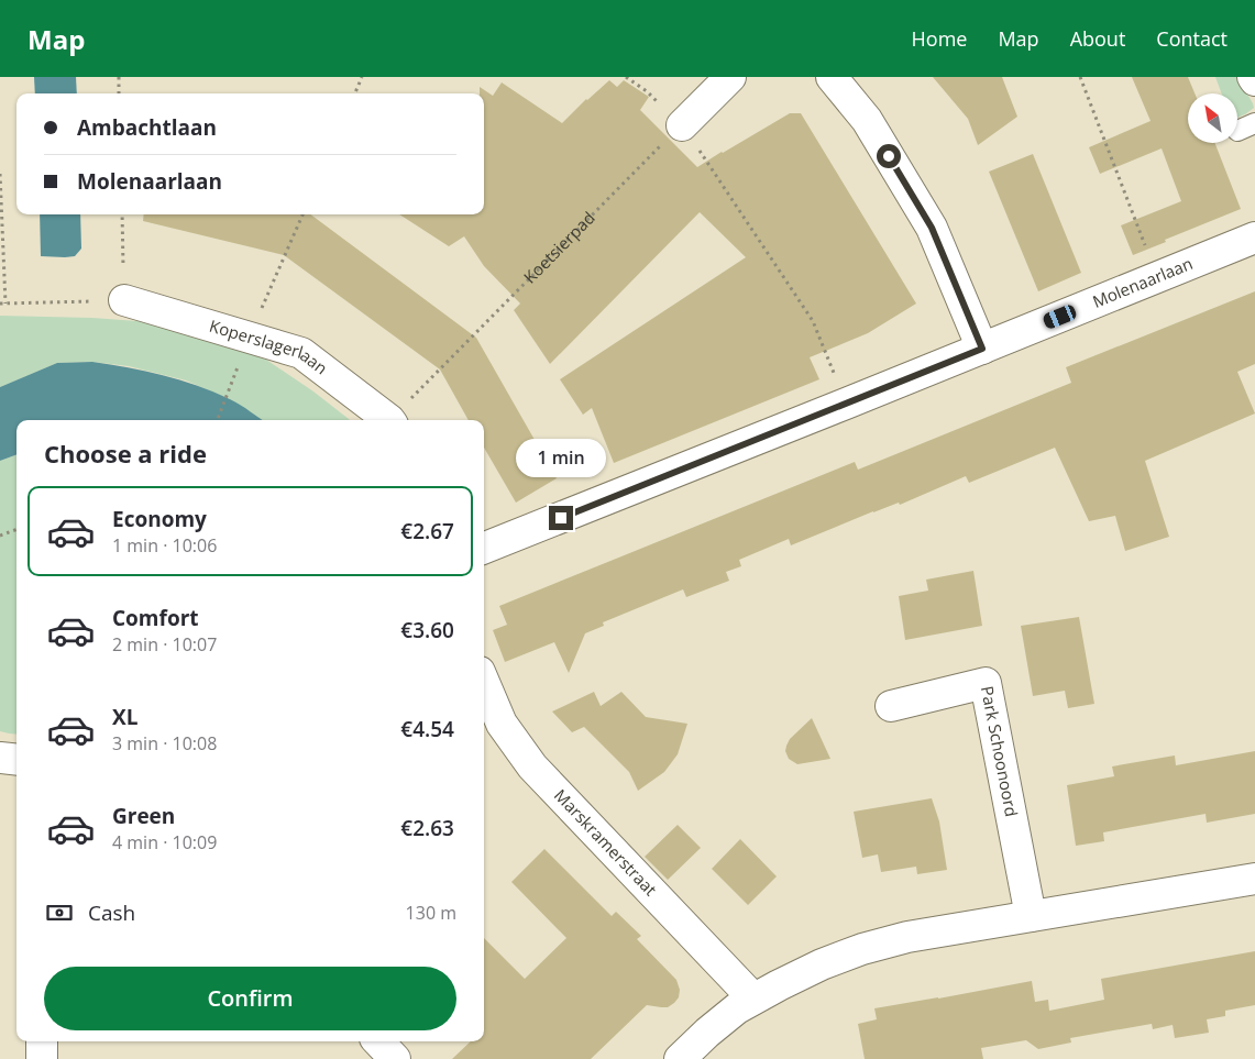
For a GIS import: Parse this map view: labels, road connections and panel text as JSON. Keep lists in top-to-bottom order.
{
  "streets": {
    "street": [
      "Molenaarlaan",
      "Koperslagerlaan",
      "Park Schoonoord",
      "Marskramerstraat"
    ],
    "path": ["Koetsierpad"]
  },
  "north": "top left",
  "page": {
    "header": "Map",
    "nav": [
      "Home",
      "Map",
      "About",
      "Contact"
    ],
    "banner": ["Ambachtlaan", "Molenaarlaan"],
    "heading": "Choose a ride",
    "bubble": "1 min",
    "list": [
      {
        "name": "Economy",
        "note": "1 min · 10:06",
        "value": "€2.67"
      },
      {
        "name": "Comfort",
        "note": "2 min · 10:07",
        "value": "€3.60"
      },
      {
        "name": "XL",
        "note": "3 min · 10:08",
        "value": "€4.54"
      },
      {
        "name": "Green",
        "note": "4 min · 10:09",
        "value": "€2.63"
      }
    ],
    "pay": ["Cash", "130 m"],
    "buttons": "Confirm"
  }
}
